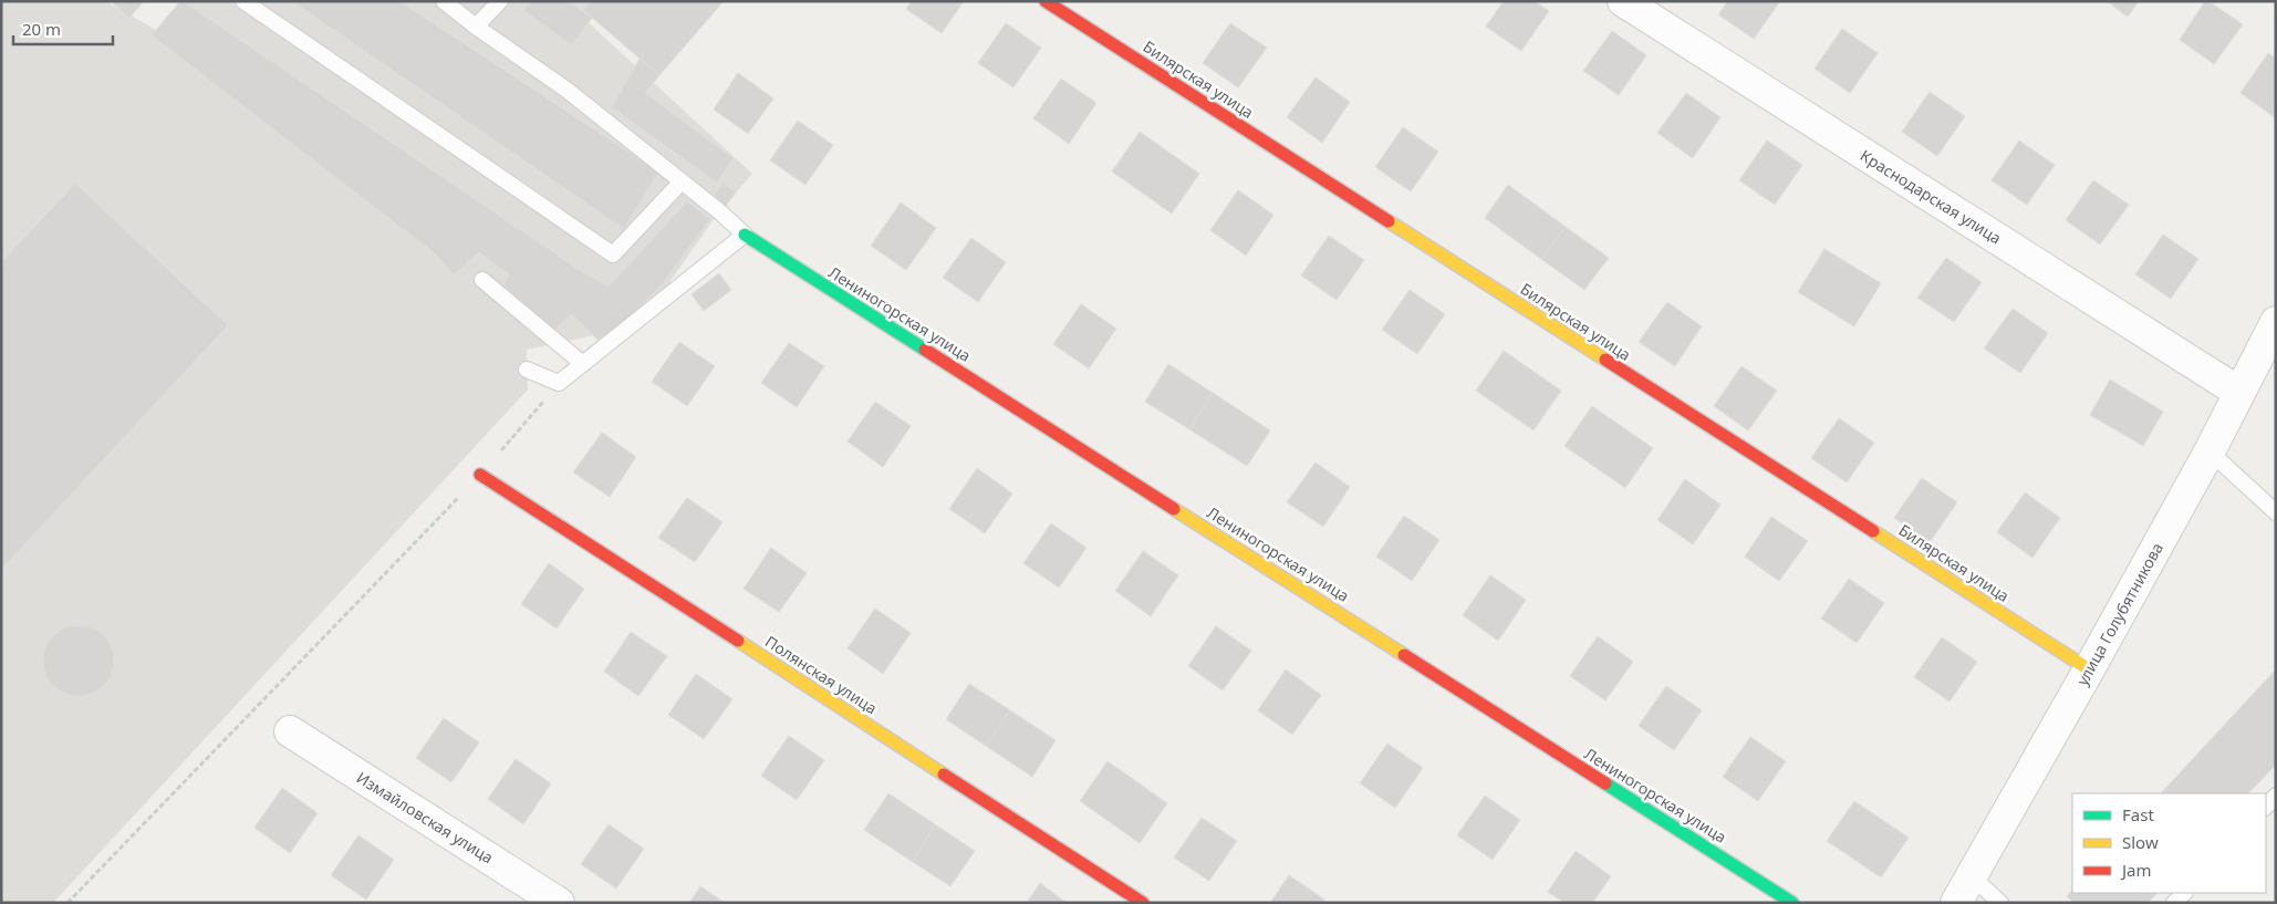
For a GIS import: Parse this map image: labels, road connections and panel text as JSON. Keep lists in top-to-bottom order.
{
  "streets": {
    "street": [
      "Билярская улица",
      "Краснодарская улица",
      "Лениногорская улица",
      "улица Голубятникова",
      "Полянская улица",
      "Измайловская улица"
    ]
  },
  "crossings": [
    ["Билярская улица", "улица Голубятникова"],
    ["Краснодарская улица", "улица Голубятникова"]
  ],
  "legend": ["Fast", "Slow", "Jam"],
  "scale_bar": "20 m"
}
